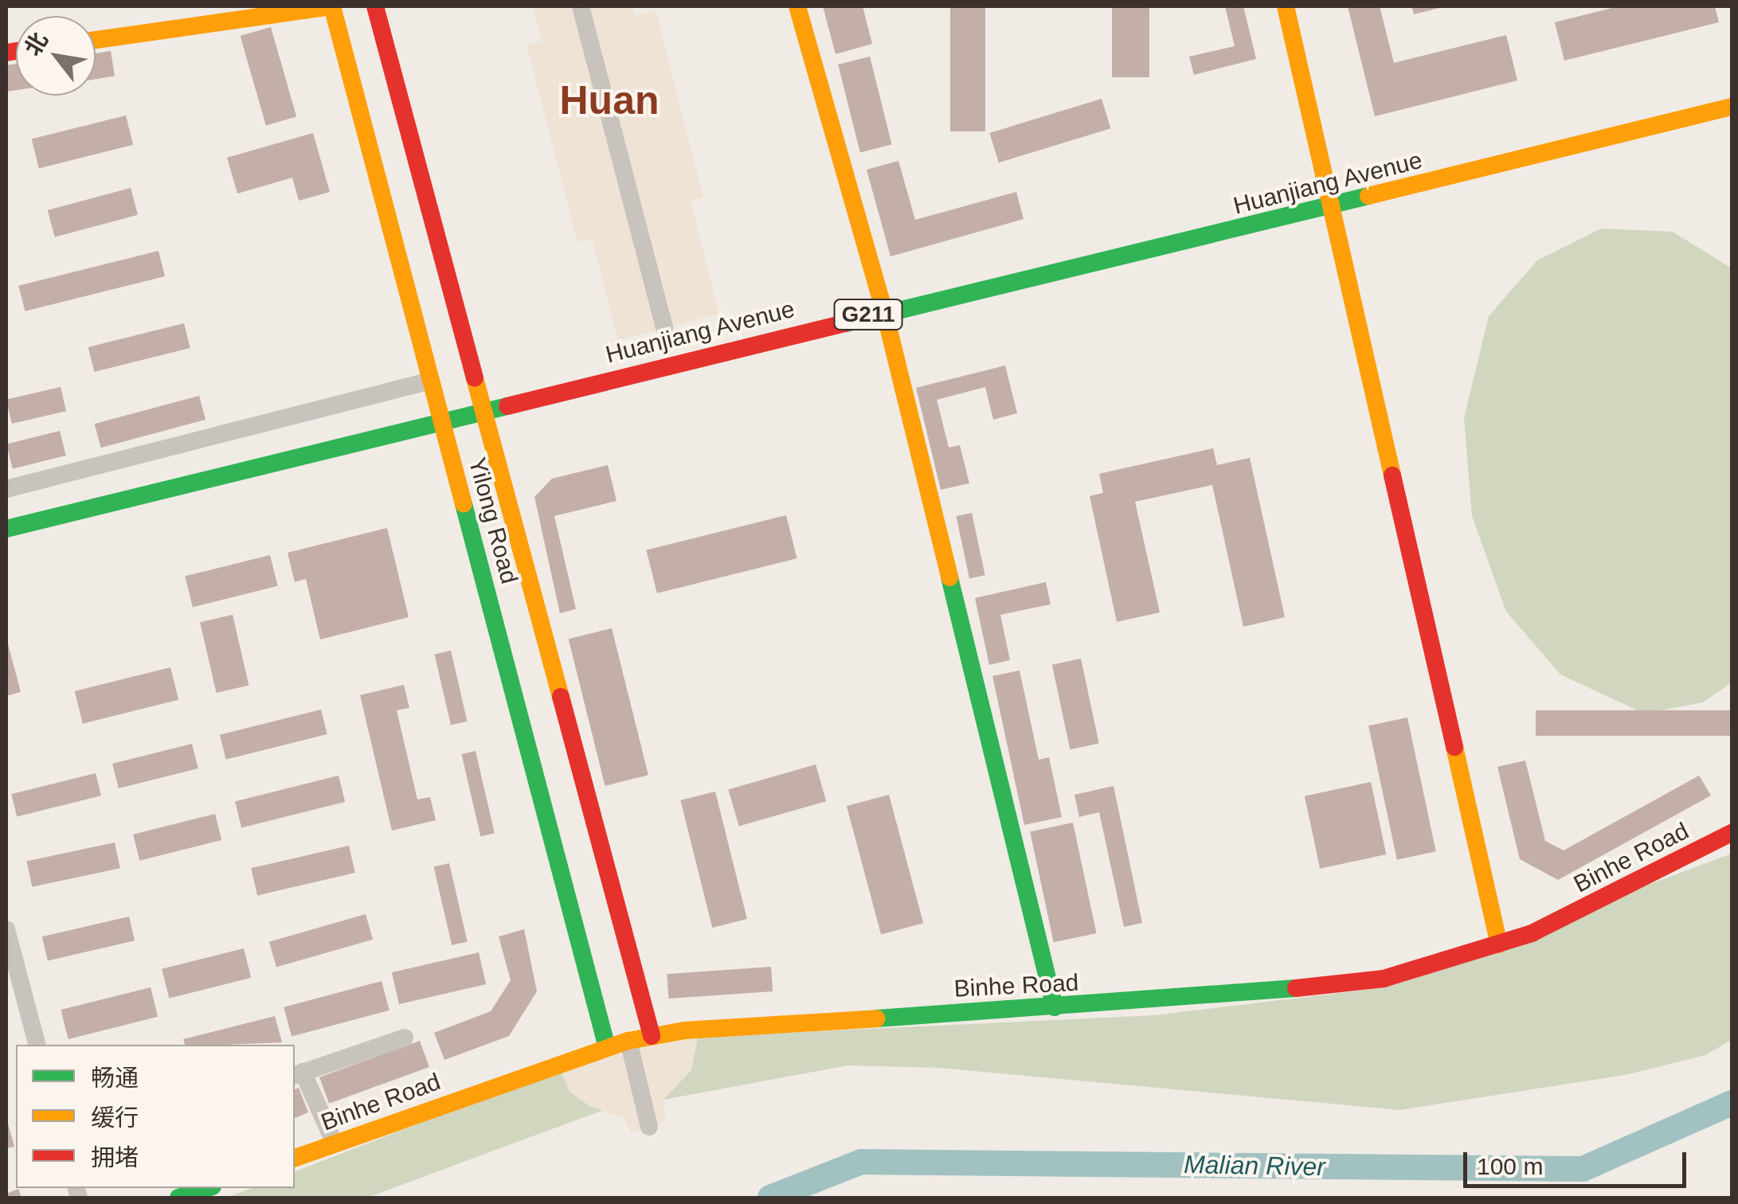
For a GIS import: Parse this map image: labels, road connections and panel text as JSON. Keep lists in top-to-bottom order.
{
  "streets": {
    "main road": [
      "Huanjiang Avenue",
      "G211",
      "Yilong Road",
      "Binhe Road"
    ]
  },
  "crossings": [
    ["Huanjiang Avenue", "Yilong Road"],
    ["Yilong Road", "Binhe Road"]
  ],
  "districts": ["Huan"],
  "water": ["Malian River"],
  "legend": ["畅通", "缓行", "拥堵"],
  "scale_bar": "100 m",
  "north": "top left"
}
